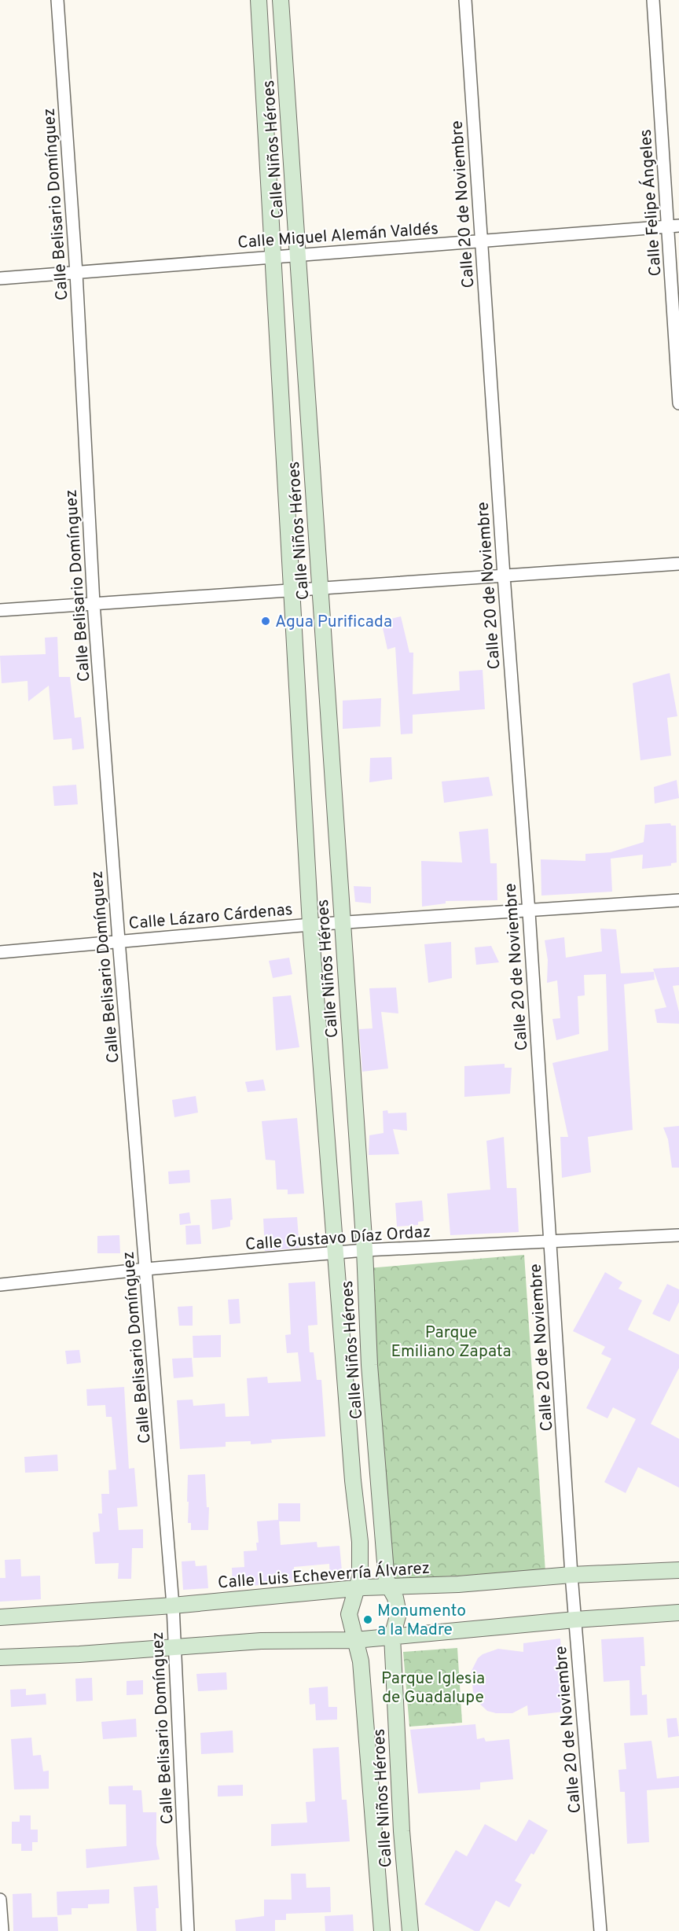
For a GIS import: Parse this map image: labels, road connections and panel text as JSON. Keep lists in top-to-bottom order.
{
  "streets": {
    "street": [
      "Calle Niños Héroes",
      "Calle Felipe Ángeles",
      "Calle Belisario Domínguez",
      "Calle 20 de Noviembre",
      "Calle Miguel Alemán Valdés",
      "Calle Lázaro Cárdenas",
      "Calle Gustavo Díaz Ordaz",
      "Calle Luis Echeverría Álvarez"
    ]
  },
  "crossings": [
    ["Calle Niños Héroes", "Calle Miguel Alemán Valdés"],
    ["Calle Niños Héroes", "Calle Lázaro Cárdenas"],
    ["Calle Niños Héroes", "Calle Gustavo Díaz Ordaz"],
    ["Calle Niños Héroes", "Calle Luis Echeverría Álvarez"],
    ["Calle Felipe Ángeles", "Calle Miguel Alemán Valdés"],
    ["Calle Belisario Domínguez", "Calle Miguel Alemán Valdés"],
    ["Calle Belisario Domínguez", "Calle Lázaro Cárdenas"],
    ["Calle Belisario Domínguez", "Calle Gustavo Díaz Ordaz"],
    ["Calle Belisario Domínguez", "Calle Luis Echeverría Álvarez"],
    ["Calle 20 de Noviembre", "Calle Miguel Alemán Valdés"],
    ["Calle 20 de Noviembre", "Calle Lázaro Cárdenas"],
    ["Calle 20 de Noviembre", "Calle Gustavo Díaz Ordaz"],
    ["Calle 20 de Noviembre", "Calle Luis Echeverría Álvarez"]
  ],
  "parks": ["Parque Emiliano Zapata", "Parque Iglesia de Guadalupe"],
  "places": ["Agua Purificada", "Monumento a la Madre"]
}
